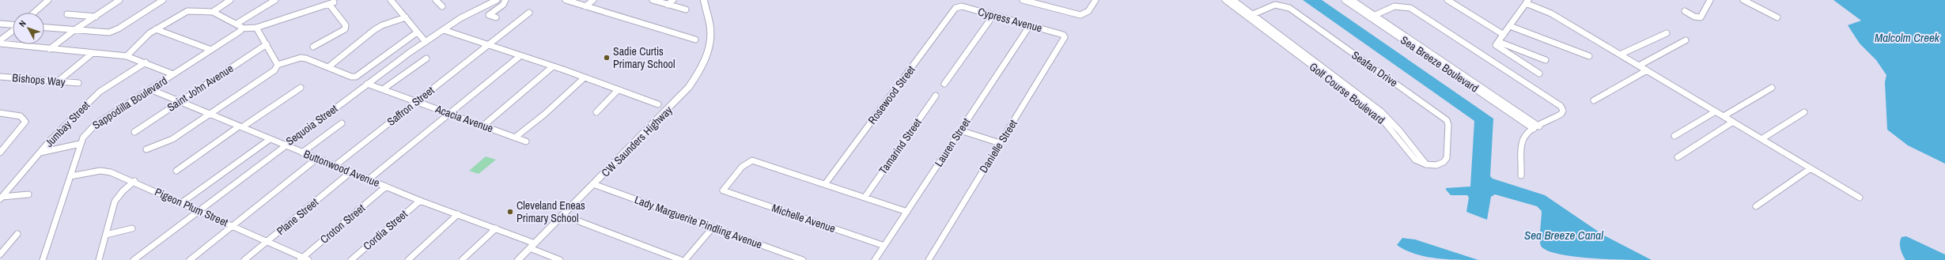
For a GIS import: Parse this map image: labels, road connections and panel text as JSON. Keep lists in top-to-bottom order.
{
  "streets": {
    "main road": ["CW Saunders Highway"],
    "street": [
      "Cypress Avenue",
      "Sea Breeze Boulevard",
      "Seafan Drive",
      "Bishops Way",
      "Saint John Avenue",
      "Golf Course Boulevard",
      "Rosewood Street",
      "Sappodilla Boulevard",
      "Saffron Street",
      "Acacia Avenue",
      "Jumbay Street",
      "Sequoia Street",
      "Lauren Street",
      "Tamarind Street",
      "Danielle Street",
      "Buttonwood Avenue",
      "Pigeon Plum Street",
      "Plane Street",
      "Michelle Avenue",
      "Lady Marguerite Pindling Avenue",
      "Croton Street",
      "Cordia Street"
    ]
  },
  "crossings": [
    ["Cypress Avenue", "Rosewood Street"],
    ["Cypress Avenue", "Lauren Street"],
    ["Cypress Avenue", "Danielle Street"],
    ["Seafan Drive", "Golf Course Boulevard"],
    ["Saint John Avenue", "Buttonwood Avenue"],
    ["Rosewood Street", "Michelle Avenue"],
    ["Sappodilla Boulevard", "Buttonwood Avenue"],
    ["Sappodilla Boulevard", "Pigeon Plum Street"],
    ["Saffron Street", "Acacia Avenue"],
    ["Saffron Street", "Buttonwood Avenue"],
    ["Acacia Avenue", "Sequoia Street"],
    ["Sequoia Street", "Buttonwood Avenue"],
    ["Sequoia Street", "Pigeon Plum Street"],
    ["CW Saunders Highway", "Buttonwood Avenue"],
    ["CW Saunders Highway", "Lady Marguerite Pindling Avenue"],
    ["Lauren Street", "Michelle Avenue"],
    ["Buttonwood Avenue", "Plane Street"],
    ["Buttonwood Avenue", "Croton Street"],
    ["Buttonwood Avenue", "Cordia Street"],
    ["Pigeon Plum Street", "Plane Street"],
    ["Pigeon Plum Street", "Croton Street"]
  ],
  "water": ["Malcolm Creek", "Sea Breeze Canal"],
  "places": ["Sadie Curtis Primary School", "Cleveland Eneas Primary School"],
  "north": "top left"
}
